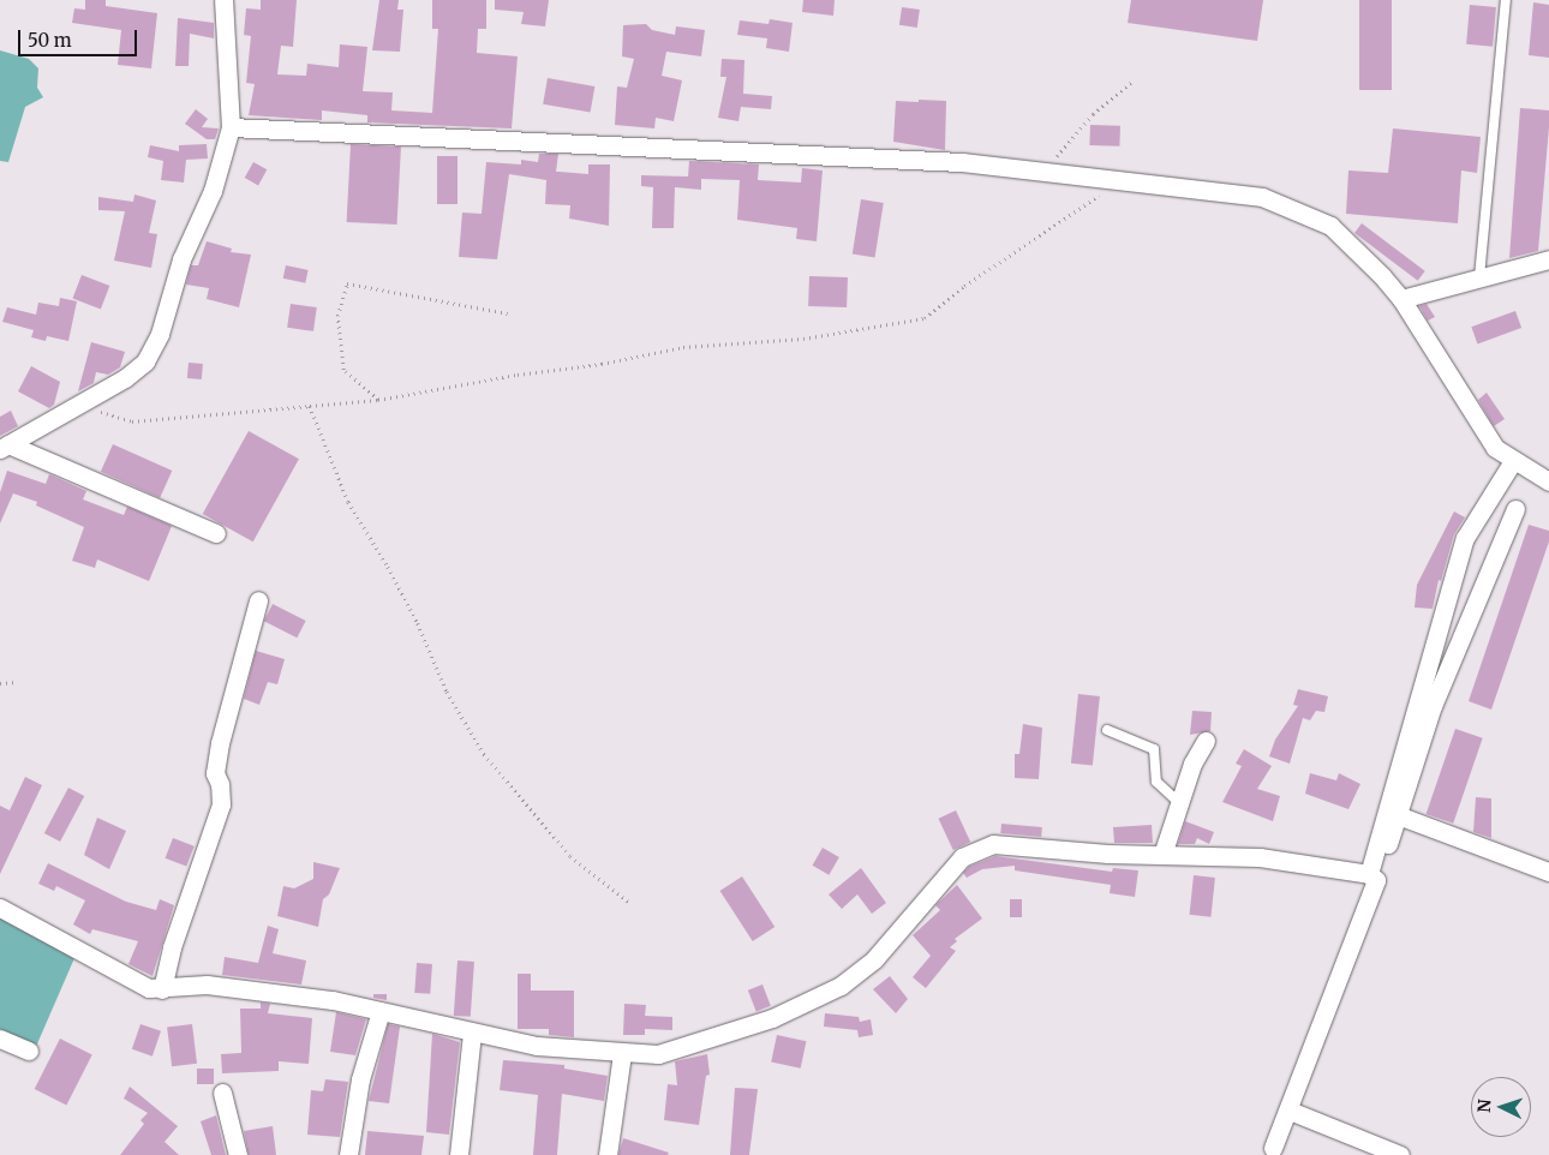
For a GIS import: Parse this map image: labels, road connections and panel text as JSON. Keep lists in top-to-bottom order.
{
  "scale_bar": "50 m",
  "north": "left"
}
